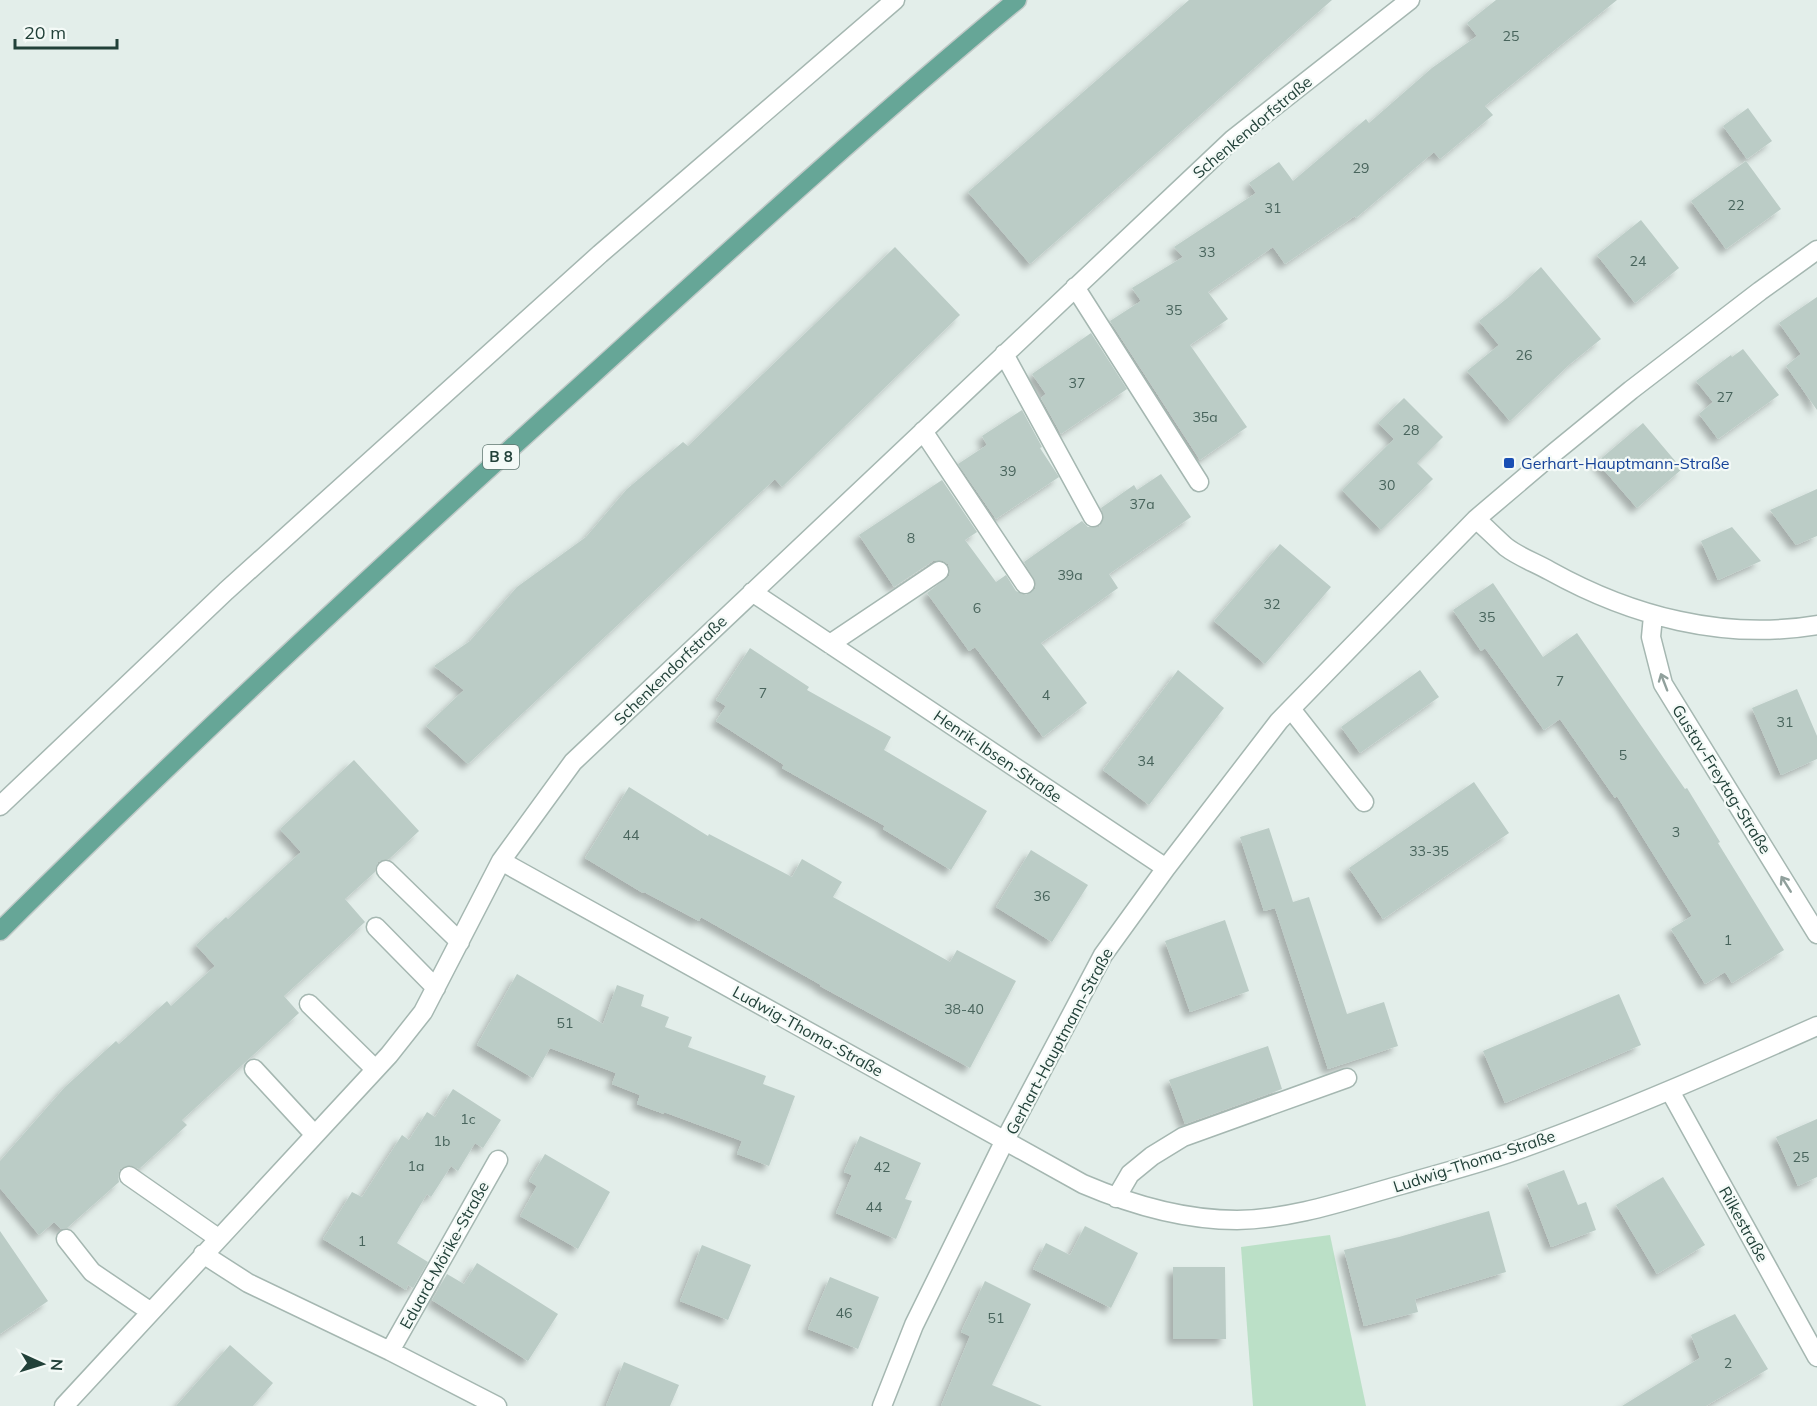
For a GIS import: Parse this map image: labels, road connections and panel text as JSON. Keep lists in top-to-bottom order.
{
  "streets": {
    "main road": ["B 8"],
    "street": [
      "Schenkendorfstraße",
      "Henrik-Ibsen-Straße",
      "Gustav-Freytag-Straße",
      "Ludwig-Thoma-Straße",
      "Gerhart-Hauptmann-Straße",
      "Rilkestraße",
      "Eduard-Mörike-Straße"
    ]
  },
  "crossings": [
    ["Schenkendorfstraße", "Henrik-Ibsen-Straße"],
    ["Schenkendorfstraße", "Ludwig-Thoma-Straße"],
    ["Henrik-Ibsen-Straße", "Gerhart-Hauptmann-Straße"],
    ["Ludwig-Thoma-Straße", "Gerhart-Hauptmann-Straße"],
    ["Ludwig-Thoma-Straße", "Rilkestraße"]
  ],
  "one_way": ["Gustav-Freytag-Straße"],
  "places": {
    "transit": ["Gerhart-Hauptmann-Straße"]
  },
  "house_numbers": [
    "25",
    "29",
    "22",
    "31",
    "33",
    "24",
    "35",
    "26",
    "37",
    "27",
    "35a",
    "28",
    "39",
    "30",
    "37a",
    "8",
    "39a",
    "32",
    "6",
    "35",
    "7",
    "7",
    "4",
    "31",
    "5",
    "34",
    "3",
    "44",
    "33-35",
    "36",
    "1",
    "38-40",
    "51",
    "1c",
    "1b",
    "25",
    "1a",
    "42",
    "44",
    "1",
    "46",
    "51",
    "2"
  ],
  "scale_bar": "20 m",
  "north": "right"
}
